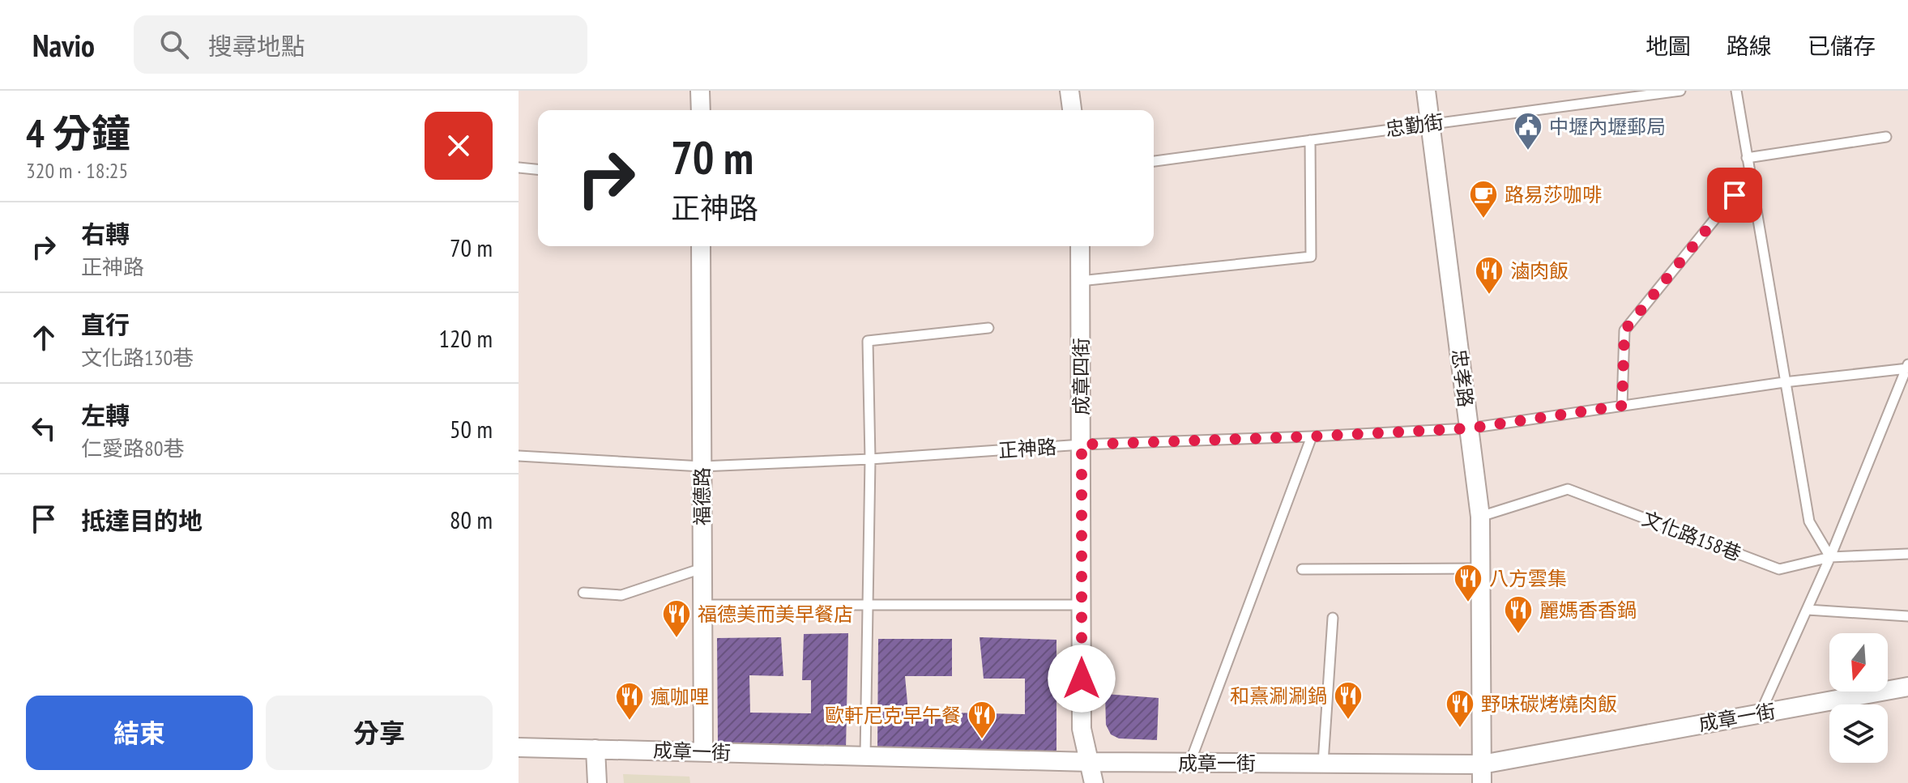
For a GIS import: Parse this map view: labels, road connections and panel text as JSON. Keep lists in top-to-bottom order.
{
  "streets": {
    "street": [
      "成章四街",
      "忠孝路",
      "福德路",
      "成章一街"
    ],
    "lane": ["忠勤街", "正神路", "文化路158巷"]
  },
  "crossings": [
    ["忠勤街", "忠孝路"],
    ["成章四街", "正神路"],
    ["成章四街", "成章一街"],
    ["忠孝路", "正神路"],
    ["忠孝路", "文化路158巷"],
    ["忠孝路", "成章一街"],
    ["正神路", "福德路"],
    ["福德路", "成章一街"]
  ],
  "places": {
    "public building": ["中壢內壢郵局"],
    "cafe": ["路易莎咖啡"],
    "restaurant": [
      "滷肉飯",
      "八方雲集",
      "麗媽香香鍋",
      "福德美而美早餐店",
      "和熹涮涮鍋",
      "瘋咖哩",
      "野味碳烤燒肉飯",
      "歐軒尼克早午餐"
    ]
  },
  "north": "bottom",
  "page": {
    "header": "Navio",
    "search": "搜尋地點",
    "nav": ["地圖", "路線", "已儲存"],
    "heading": ["4 分鐘", "320 m · 18:25"],
    "turn": ["70 m", "正神路"],
    "list": [
      {
        "name": "右轉",
        "note": "正神路",
        "value": "70 m"
      },
      {
        "name": "直行",
        "note": "文化路130巷",
        "value": "120 m"
      },
      {
        "name": "左轉",
        "note": "仁愛路80巷",
        "value": "50 m"
      },
      {
        "name": "抵達目的地",
        "value": "80 m"
      }
    ],
    "buttons": ["結束", "分享"]
  }
}
